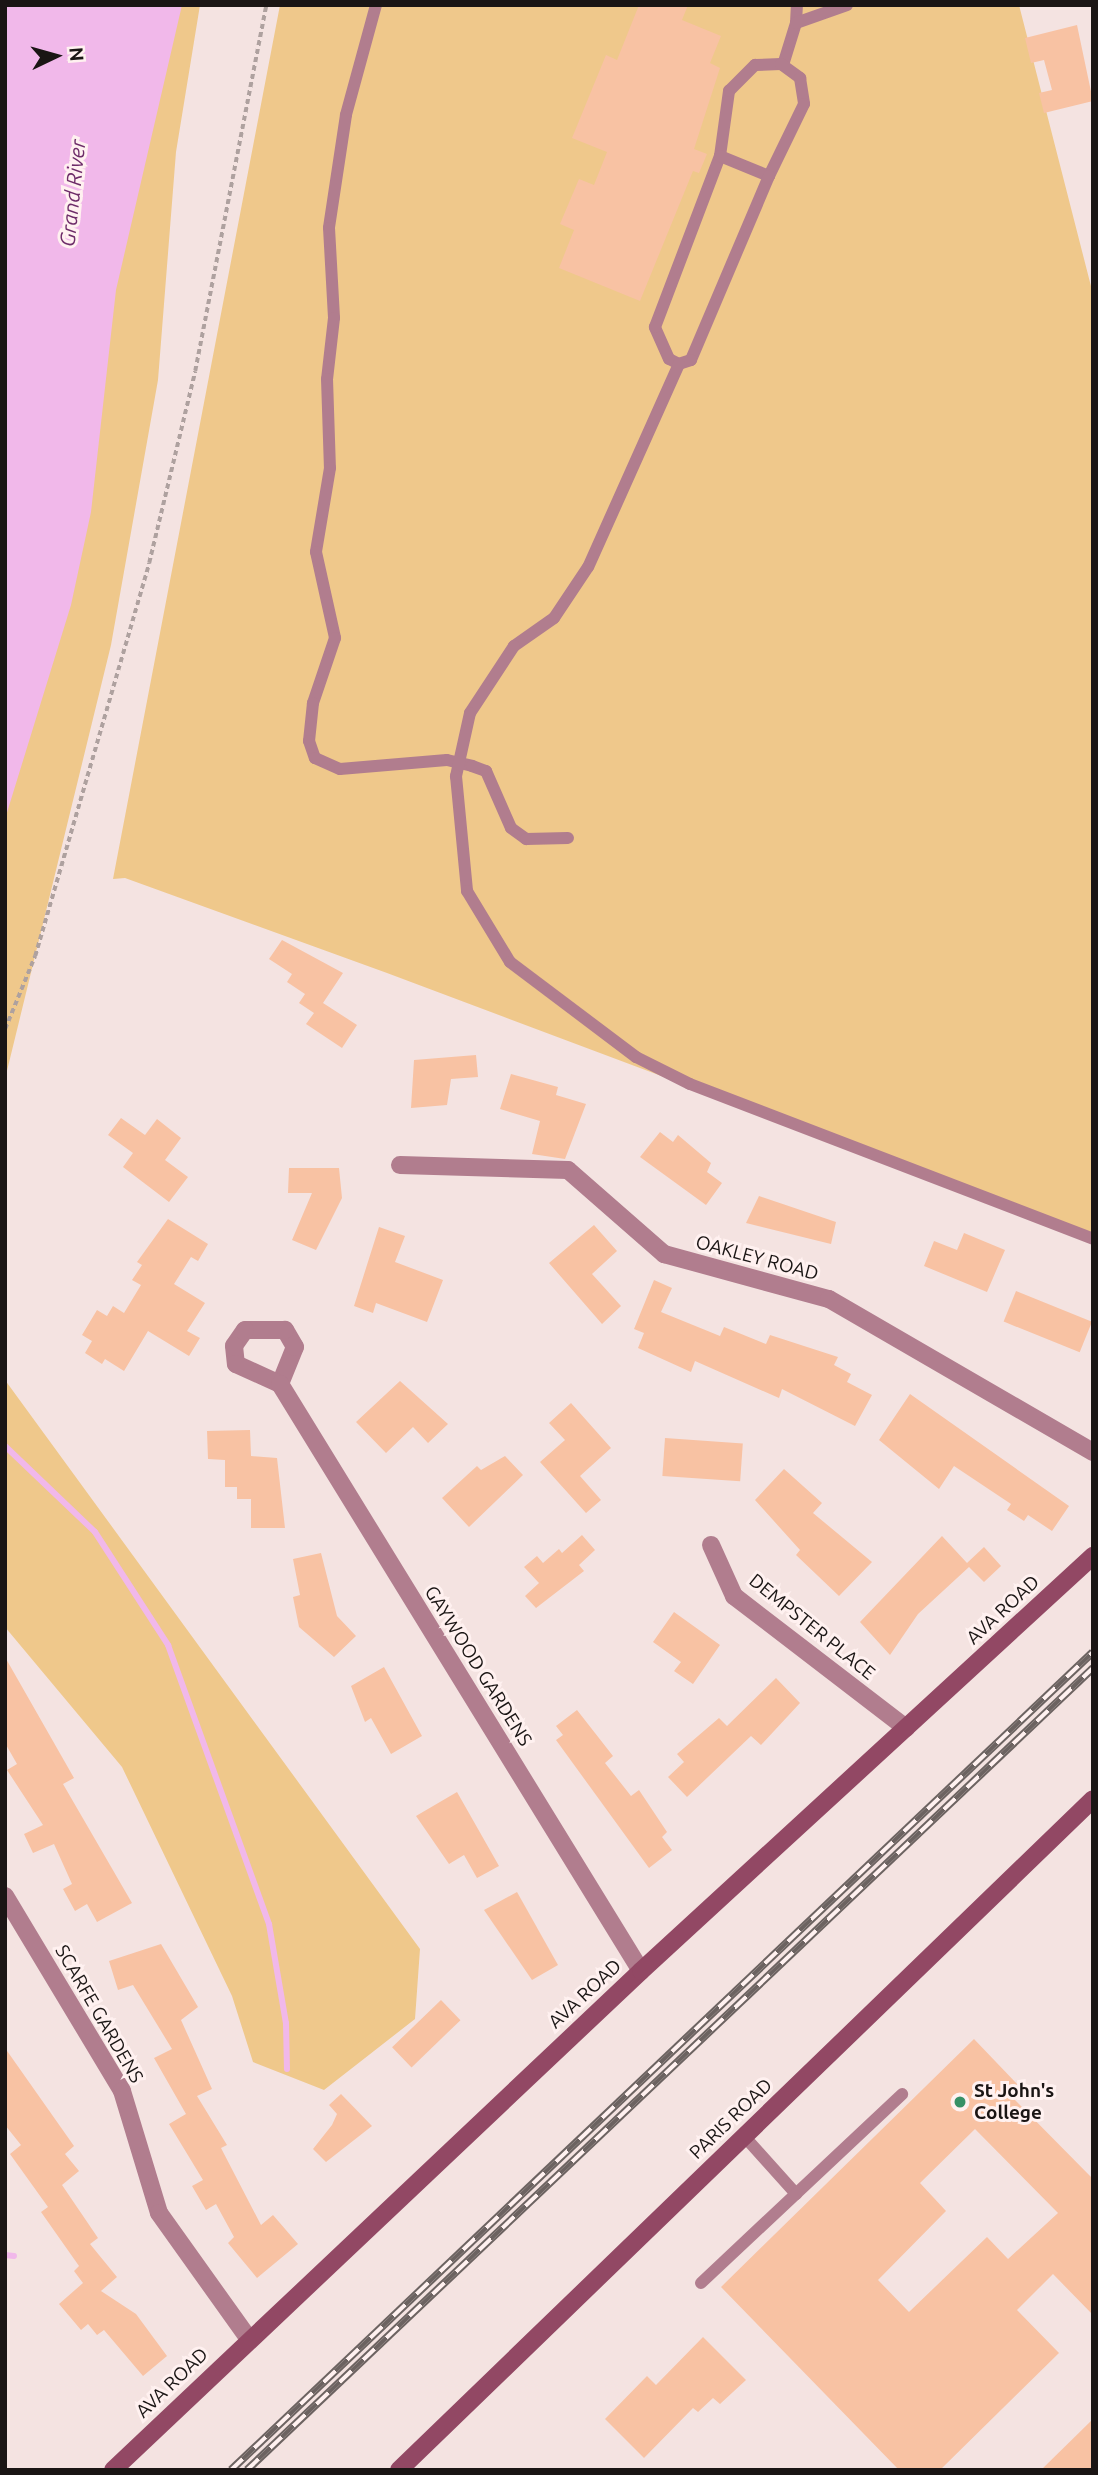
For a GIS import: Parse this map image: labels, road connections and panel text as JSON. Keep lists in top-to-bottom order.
{
  "streets": {
    "street": [
      "OAKLEY ROAD",
      "AVA ROAD",
      "DEMPSTER PLACE",
      "GAYWOOD GARDENS",
      "SCARFE GARDENS",
      "PARIS ROAD"
    ]
  },
  "crossings": [
    ["AVA ROAD", "DEMPSTER PLACE"],
    ["AVA ROAD", "GAYWOOD GARDENS"],
    ["AVA ROAD", "SCARFE GARDENS"]
  ],
  "water": ["Grand River"],
  "places": ["St John's College"],
  "north": "right"
}
